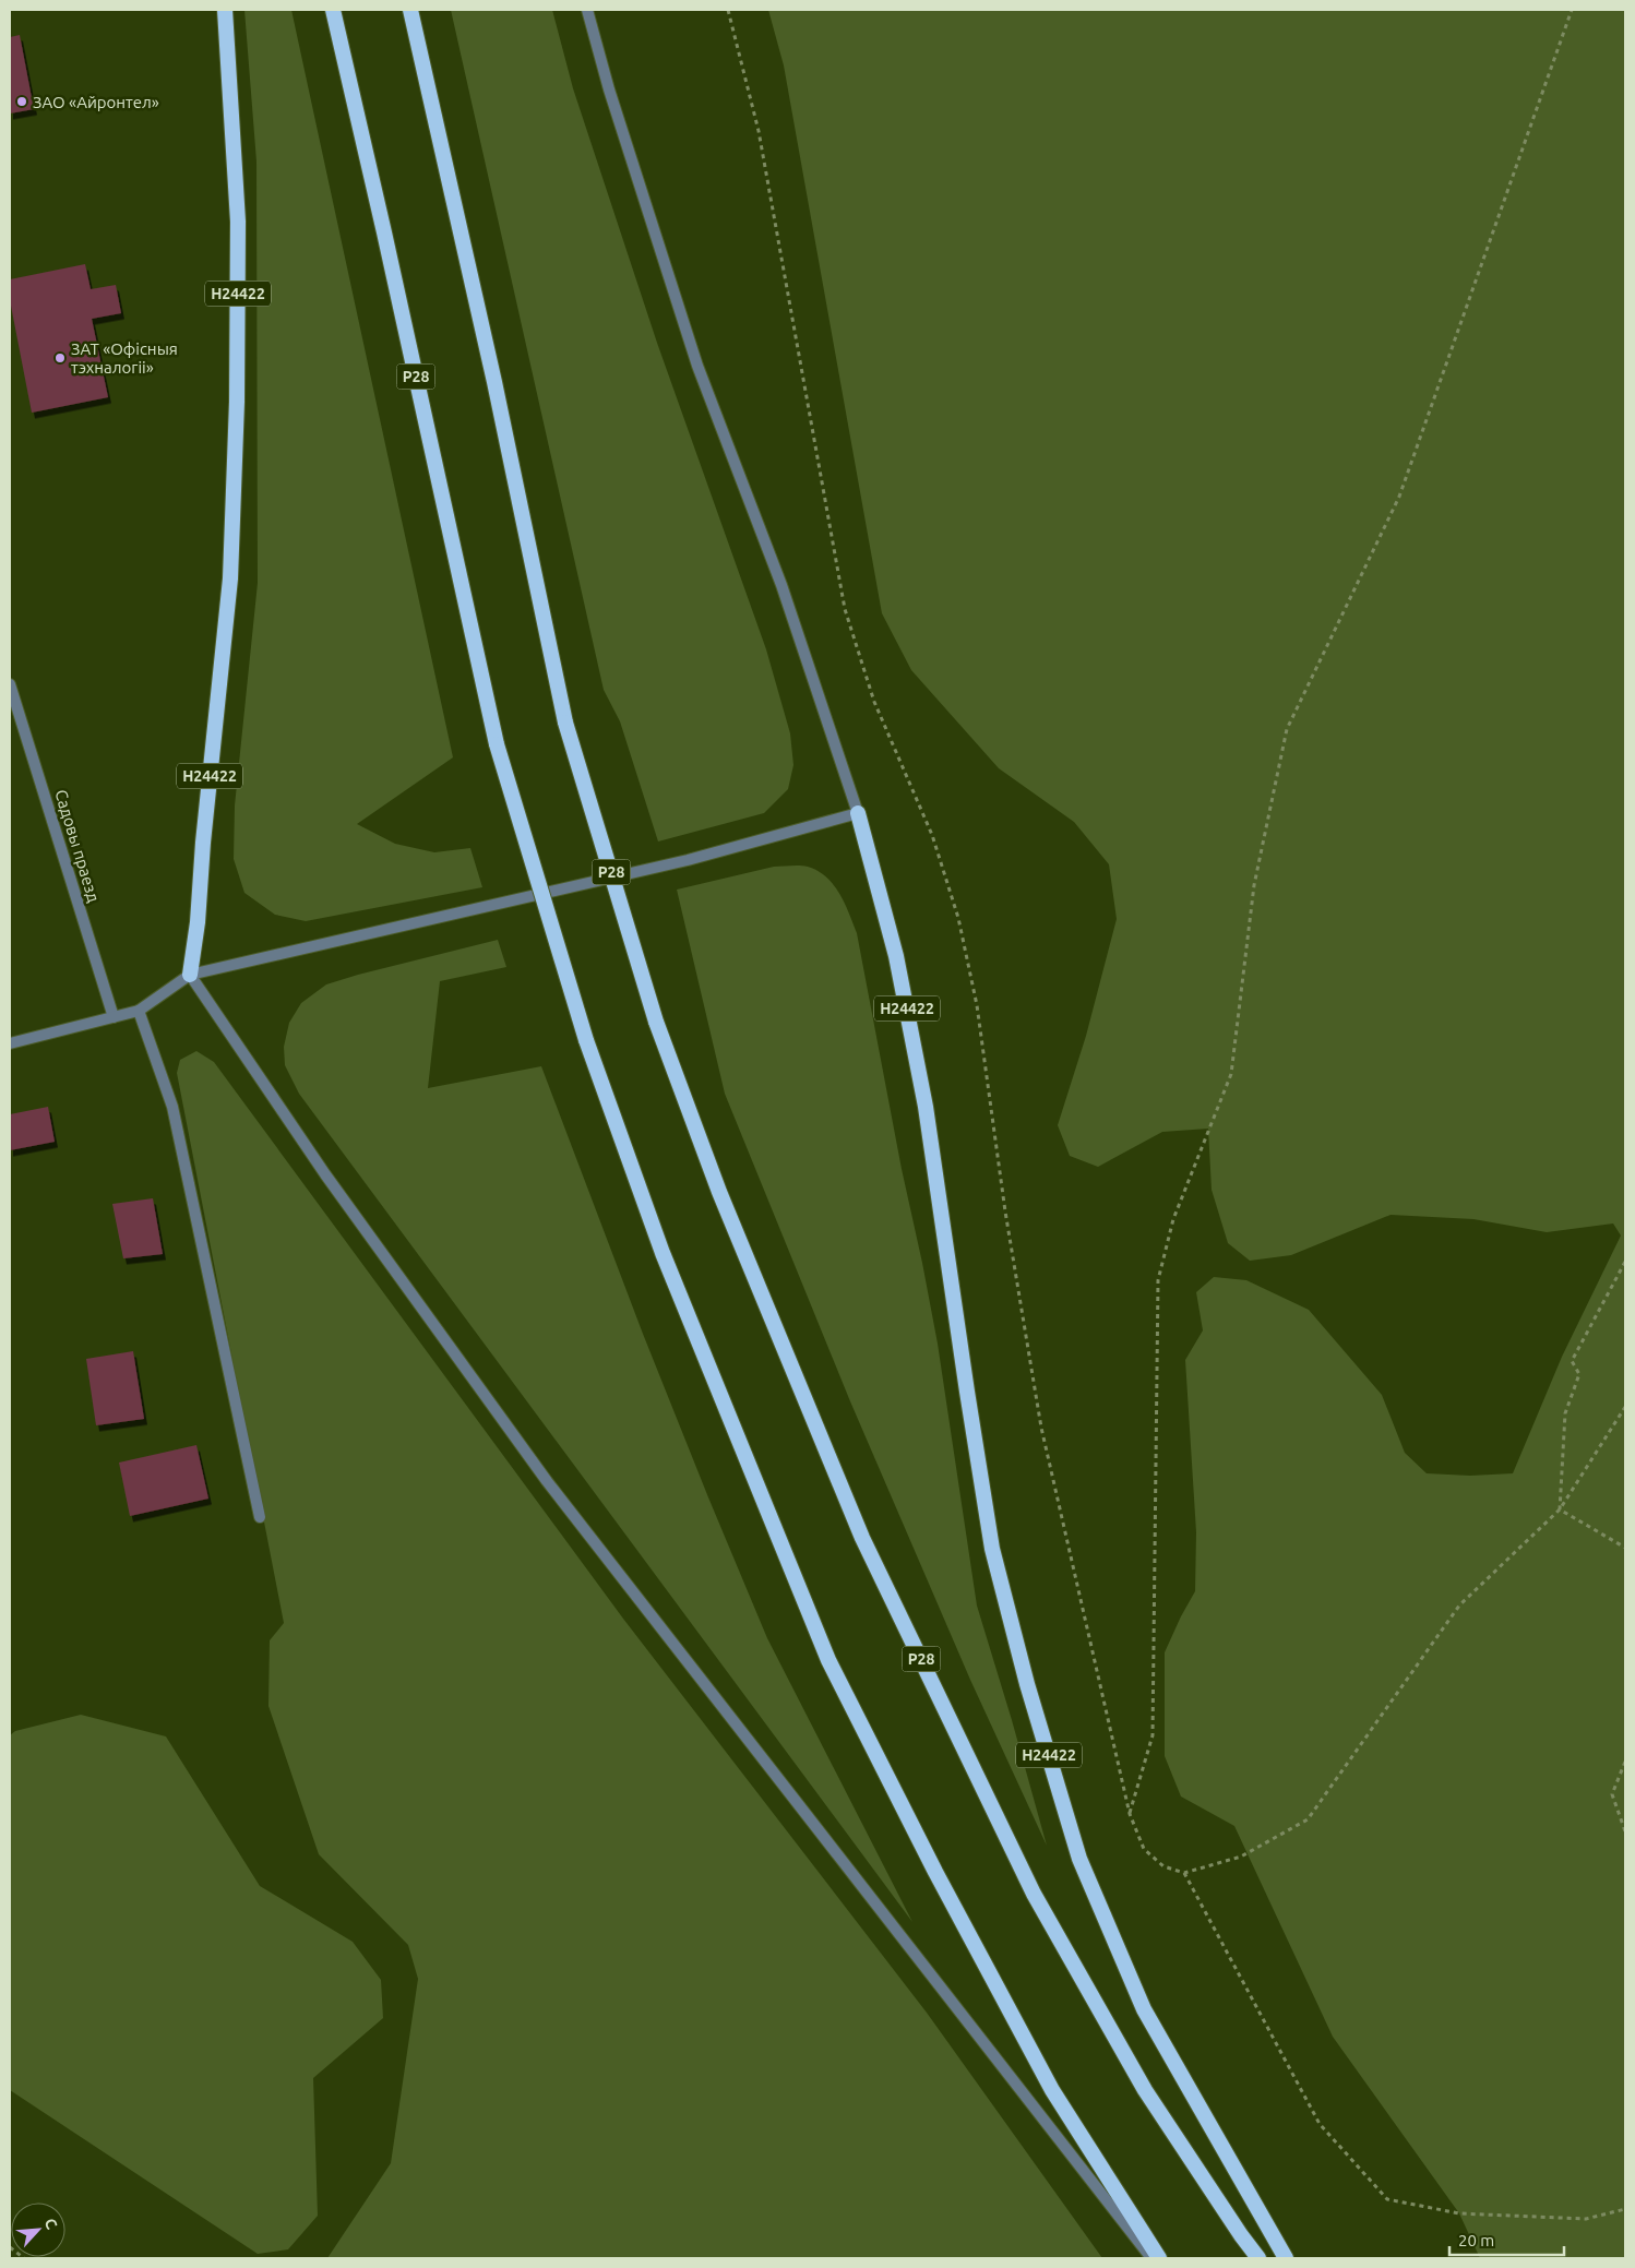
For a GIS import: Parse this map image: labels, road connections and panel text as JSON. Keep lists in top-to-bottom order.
{
  "streets": {
    "highway": ["Н24422", "Р28"],
    "street": ["Садовы праезд"]
  },
  "places": ["ЗАО «Айронтел»", "ЗАТ «Офісныя тэхналогіі»"],
  "scale_bar": "20 m",
  "north": "top right"
}
